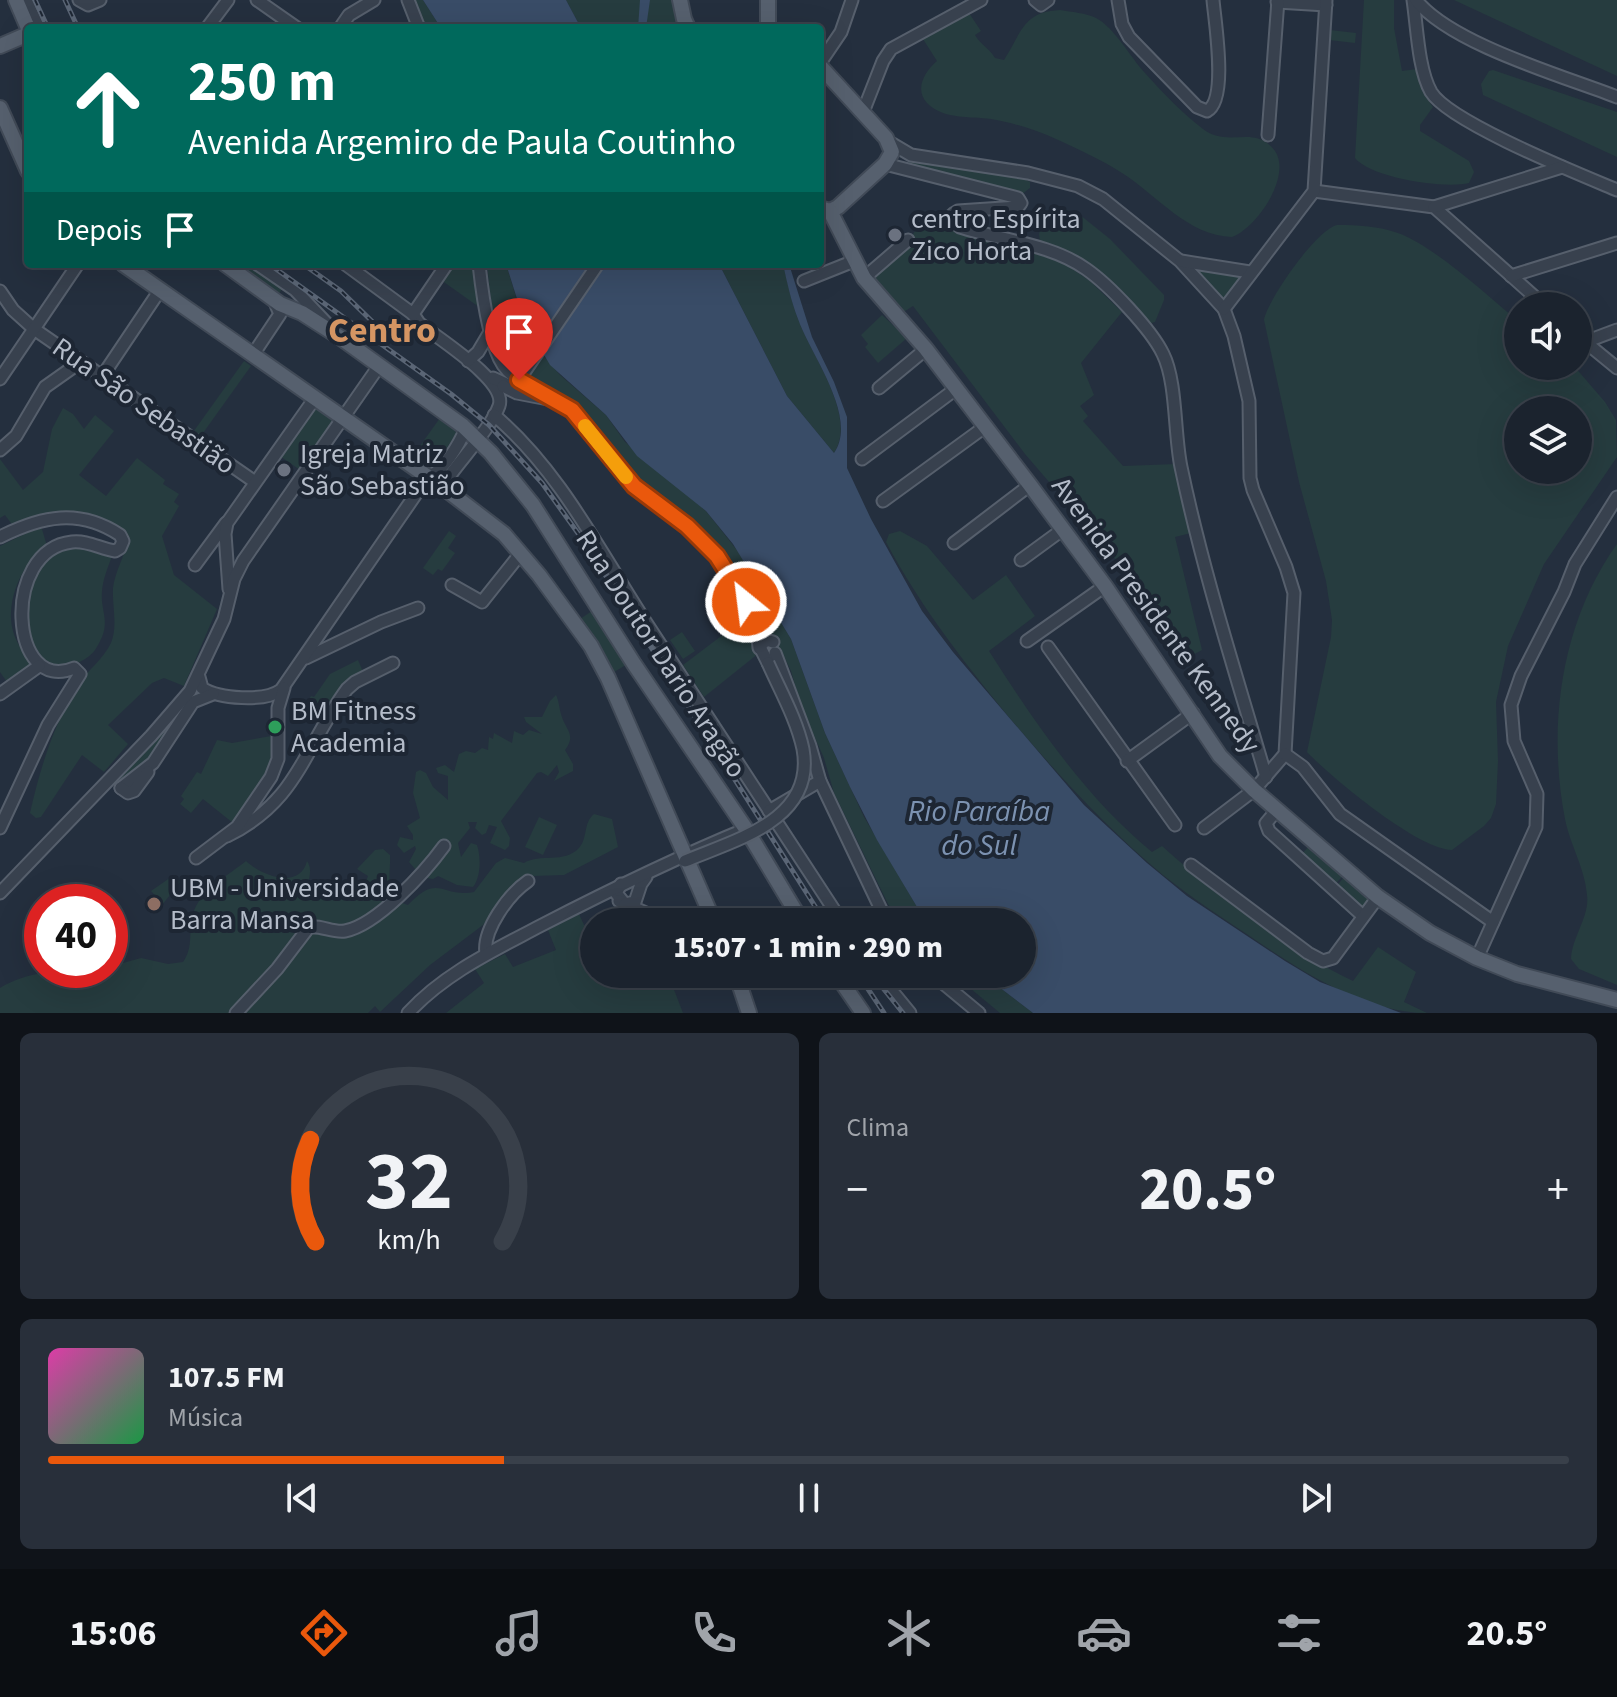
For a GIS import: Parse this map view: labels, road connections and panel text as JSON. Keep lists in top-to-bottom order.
{
  "streets": {
    "main road": ["Avenida Presidente Kennedy", "Rua Doutor Dario Aragão"],
    "street": ["Rua São Sebastião"]
  },
  "districts": ["Centro"],
  "water": ["Rio Paraíba do Sul"],
  "places": [
    "centro Espírita Zico Horta",
    "Igreja Matriz São Sebastião",
    "BM Fitness Academia",
    "UBM - Universidade Barra Mansa"
  ],
  "page": {
    "turn": ["250 m", "Avenida Argemiro de Paula Coutinho"],
    "then": "Depois",
    "limit": "40",
    "trip": "15:07 · 1 min · 290 m",
    "tile": "Clima",
    "heat": ["−", "20.5°", "+"],
    "song": ["107.5 FM", "Música"],
    "tabs": ["15:06", "20.5°"],
    "gauge": ["32", "km/h"]
  }
}
